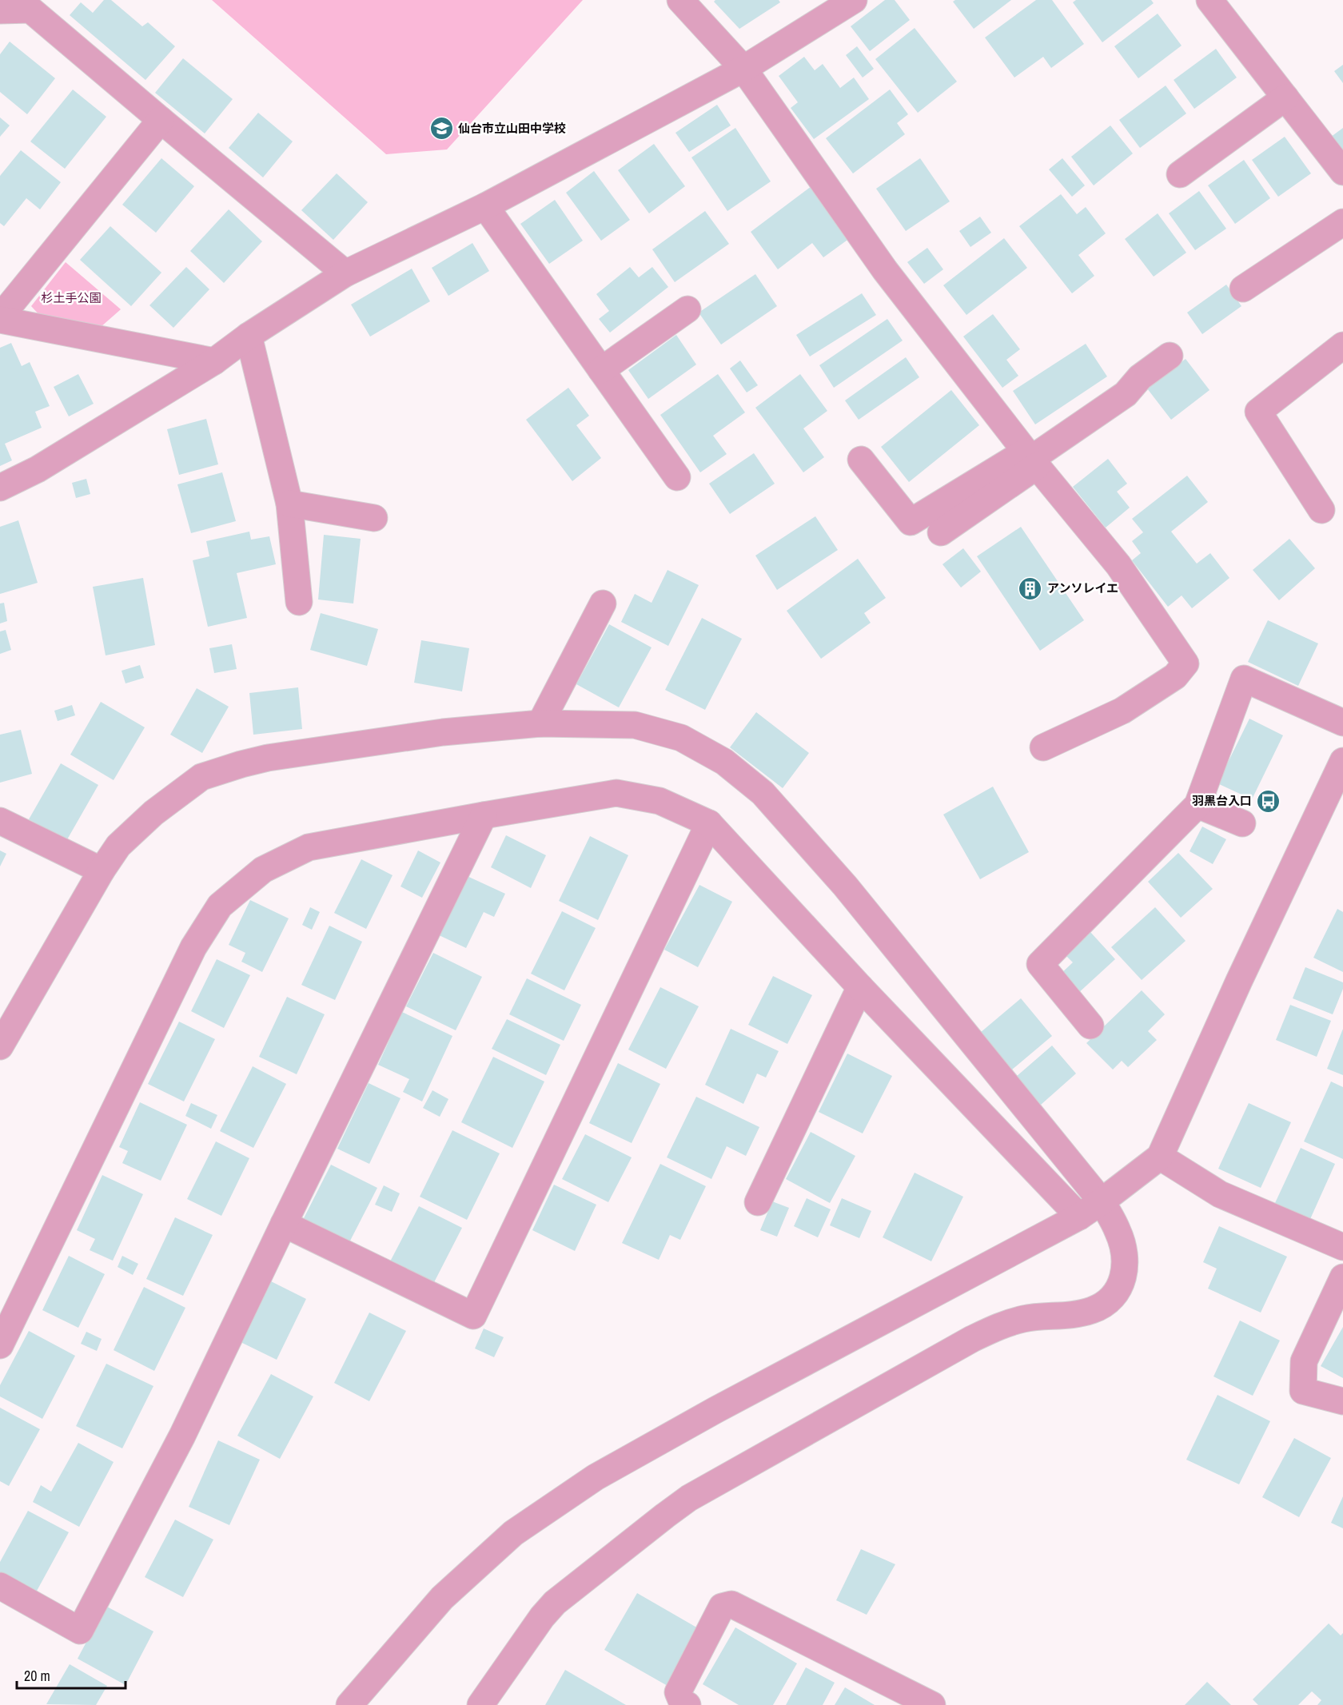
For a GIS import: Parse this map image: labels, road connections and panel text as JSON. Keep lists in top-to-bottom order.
{
  "parks": ["杉土手公園"],
  "places": {
    "school or university": ["仙台市立山田中学校"],
    "building": ["アンソレイエ"],
    "bus stop": ["羽黒台入口"]
  },
  "scale_bar": "20 m"
}
